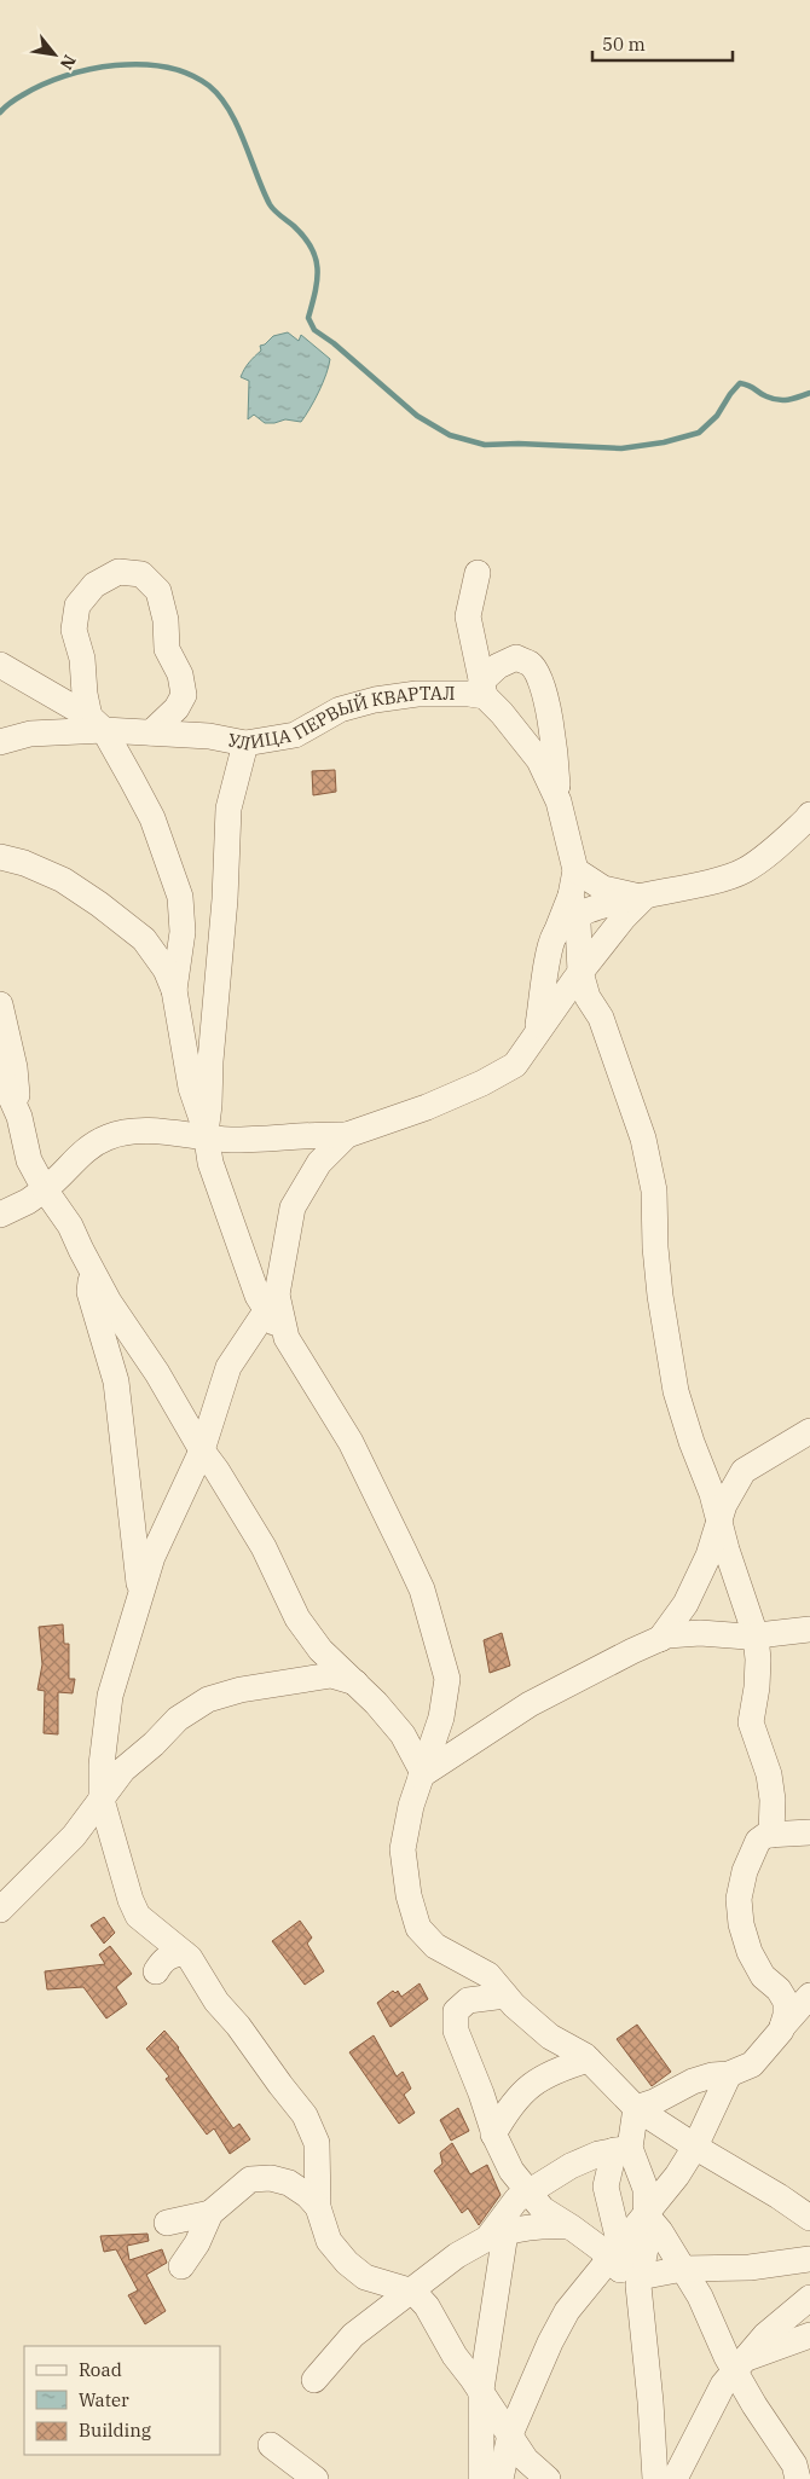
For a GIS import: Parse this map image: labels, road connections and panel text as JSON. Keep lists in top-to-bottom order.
{
  "streets": {
    "street": ["УЛИЦА ПЕРВЫЙ КВАРТАЛ"]
  },
  "legend": ["Road", "Water", "Building"],
  "scale_bar": "50 m",
  "north": "bottom right"
}
